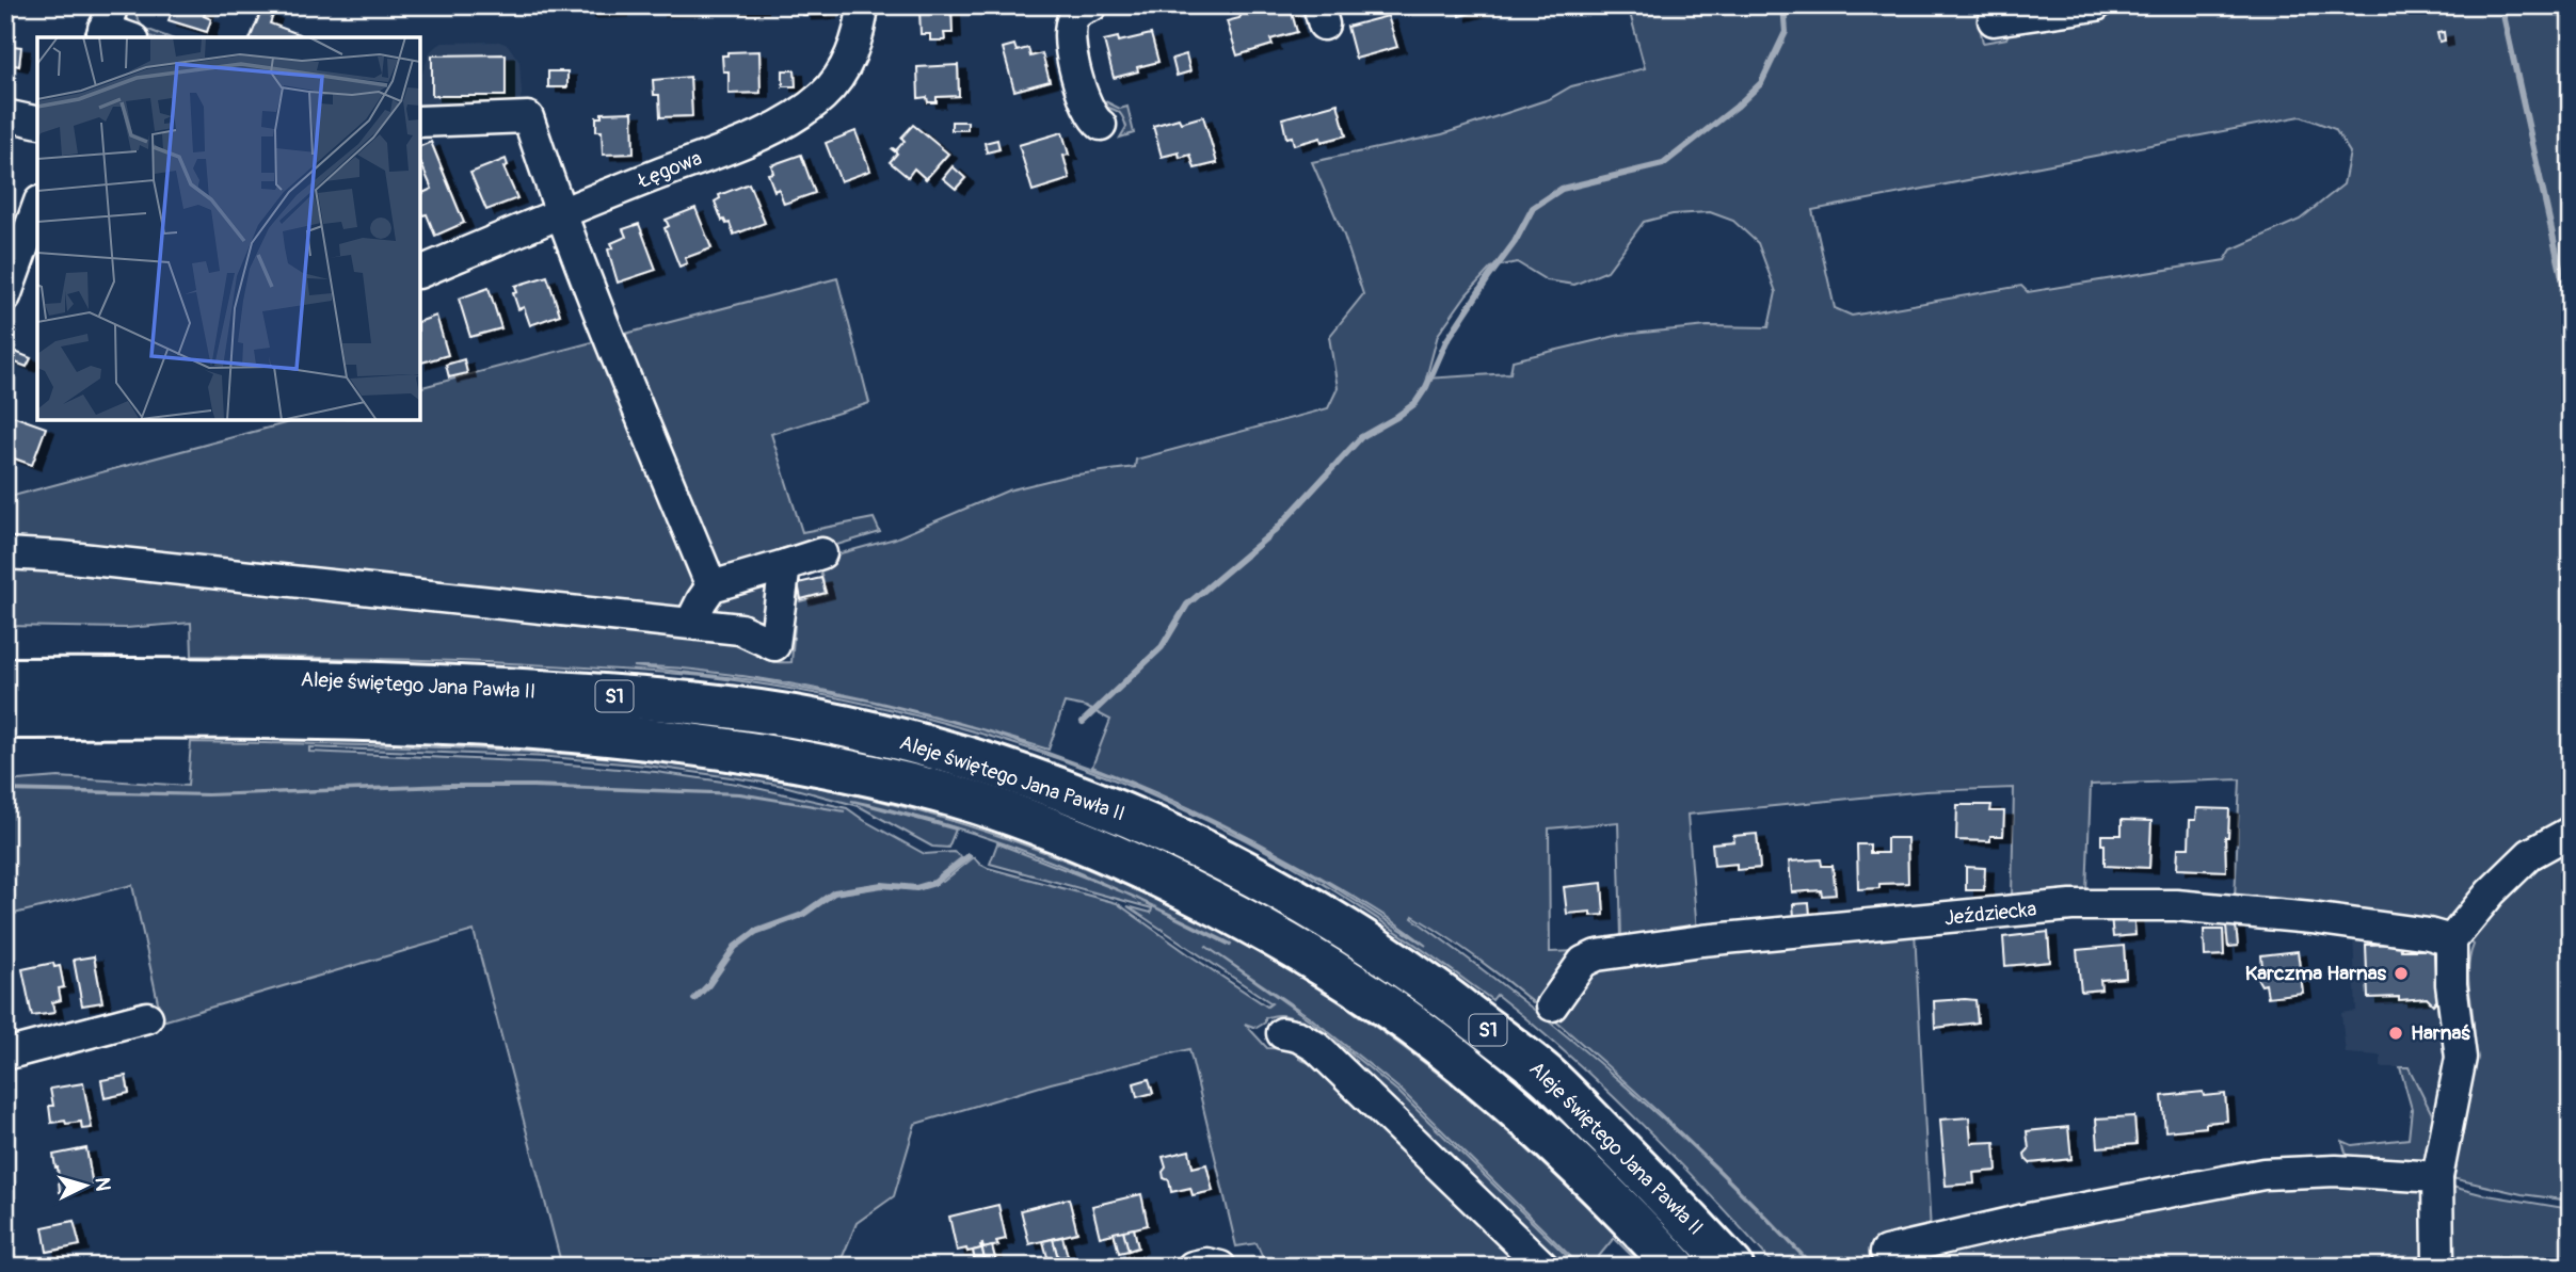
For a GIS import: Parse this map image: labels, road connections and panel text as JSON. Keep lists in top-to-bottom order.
{
  "streets": {
    "highway": ["Aleje świętego Jana Pawła II", "S1"],
    "street": ["Łęgowa", "Jeździecka"]
  },
  "places": ["Karczma Harnas", "Harnaś"],
  "north": "right"
}
